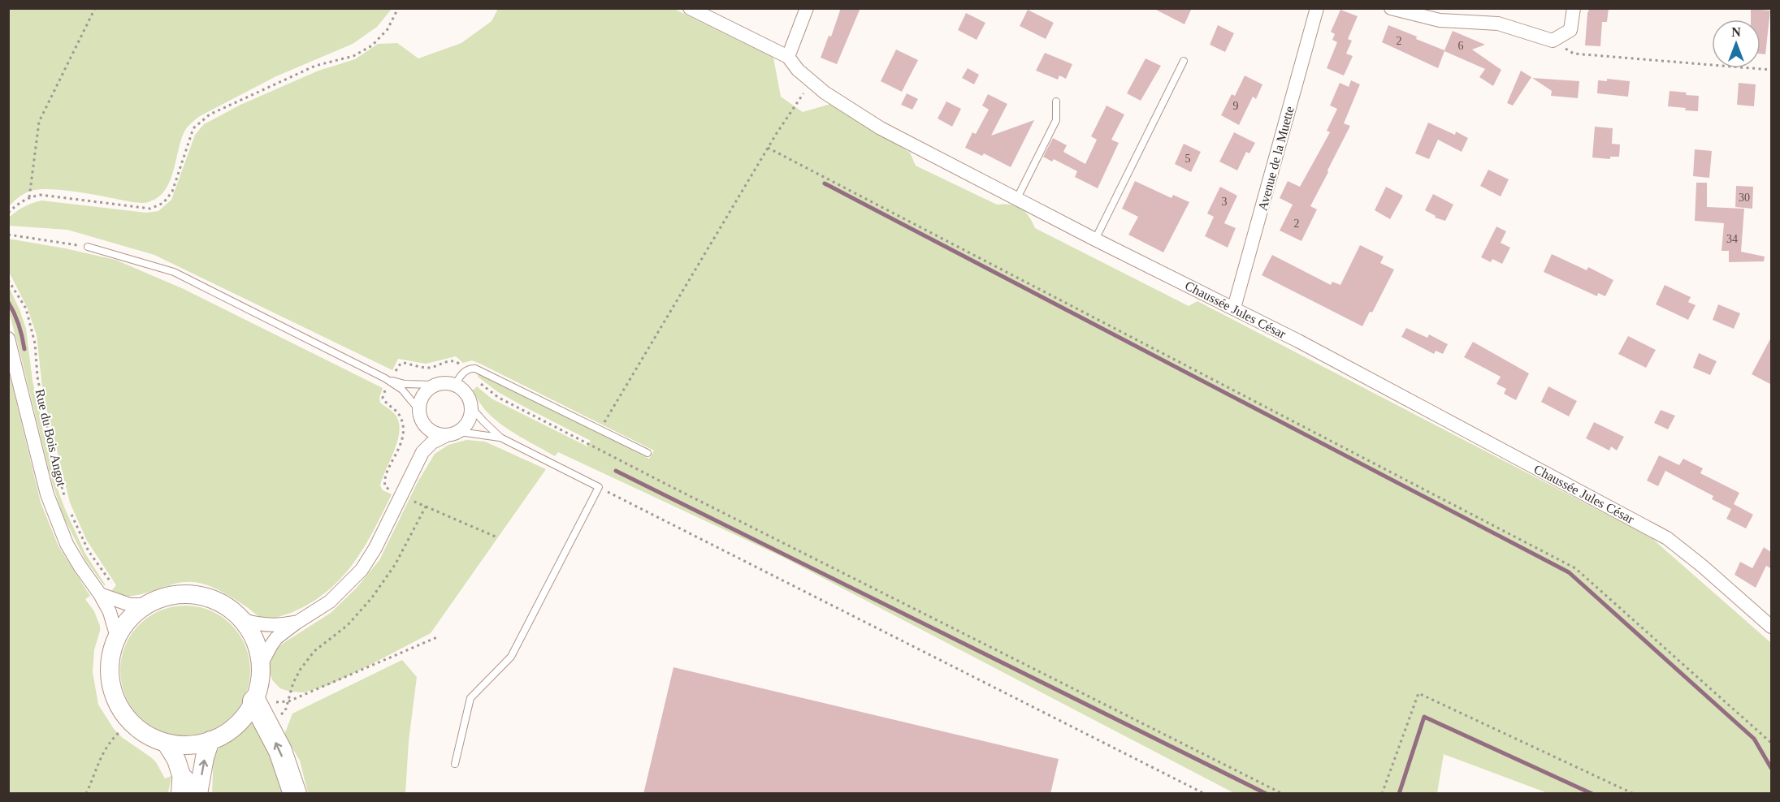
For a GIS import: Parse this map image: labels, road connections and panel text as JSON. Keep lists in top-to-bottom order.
{
  "streets": {
    "street": ["Avenue de la Muette", "Chaussée Jules César", "Rue du Bois Angot"]
  },
  "crossings": [
    ["Avenue de la Muette", "Chaussée Jules César"]
  ],
  "house_numbers": [
    "2",
    "6",
    "9",
    "5",
    "30",
    "3",
    "2",
    "34"
  ],
  "north": "top"
}
